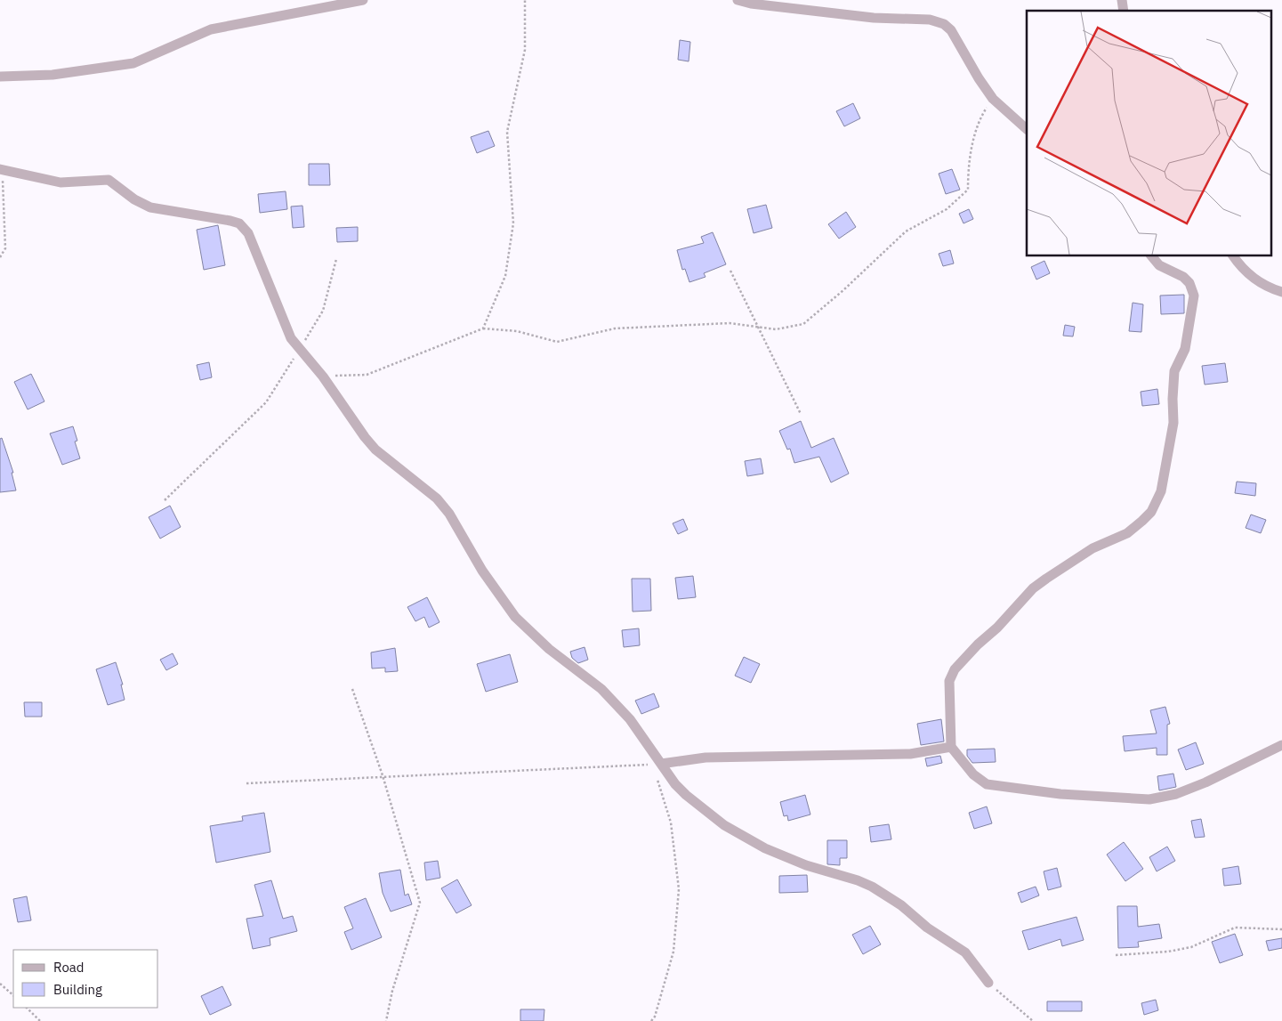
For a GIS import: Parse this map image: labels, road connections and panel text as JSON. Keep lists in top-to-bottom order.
{
  "legend": ["Road", "Building"]
}
